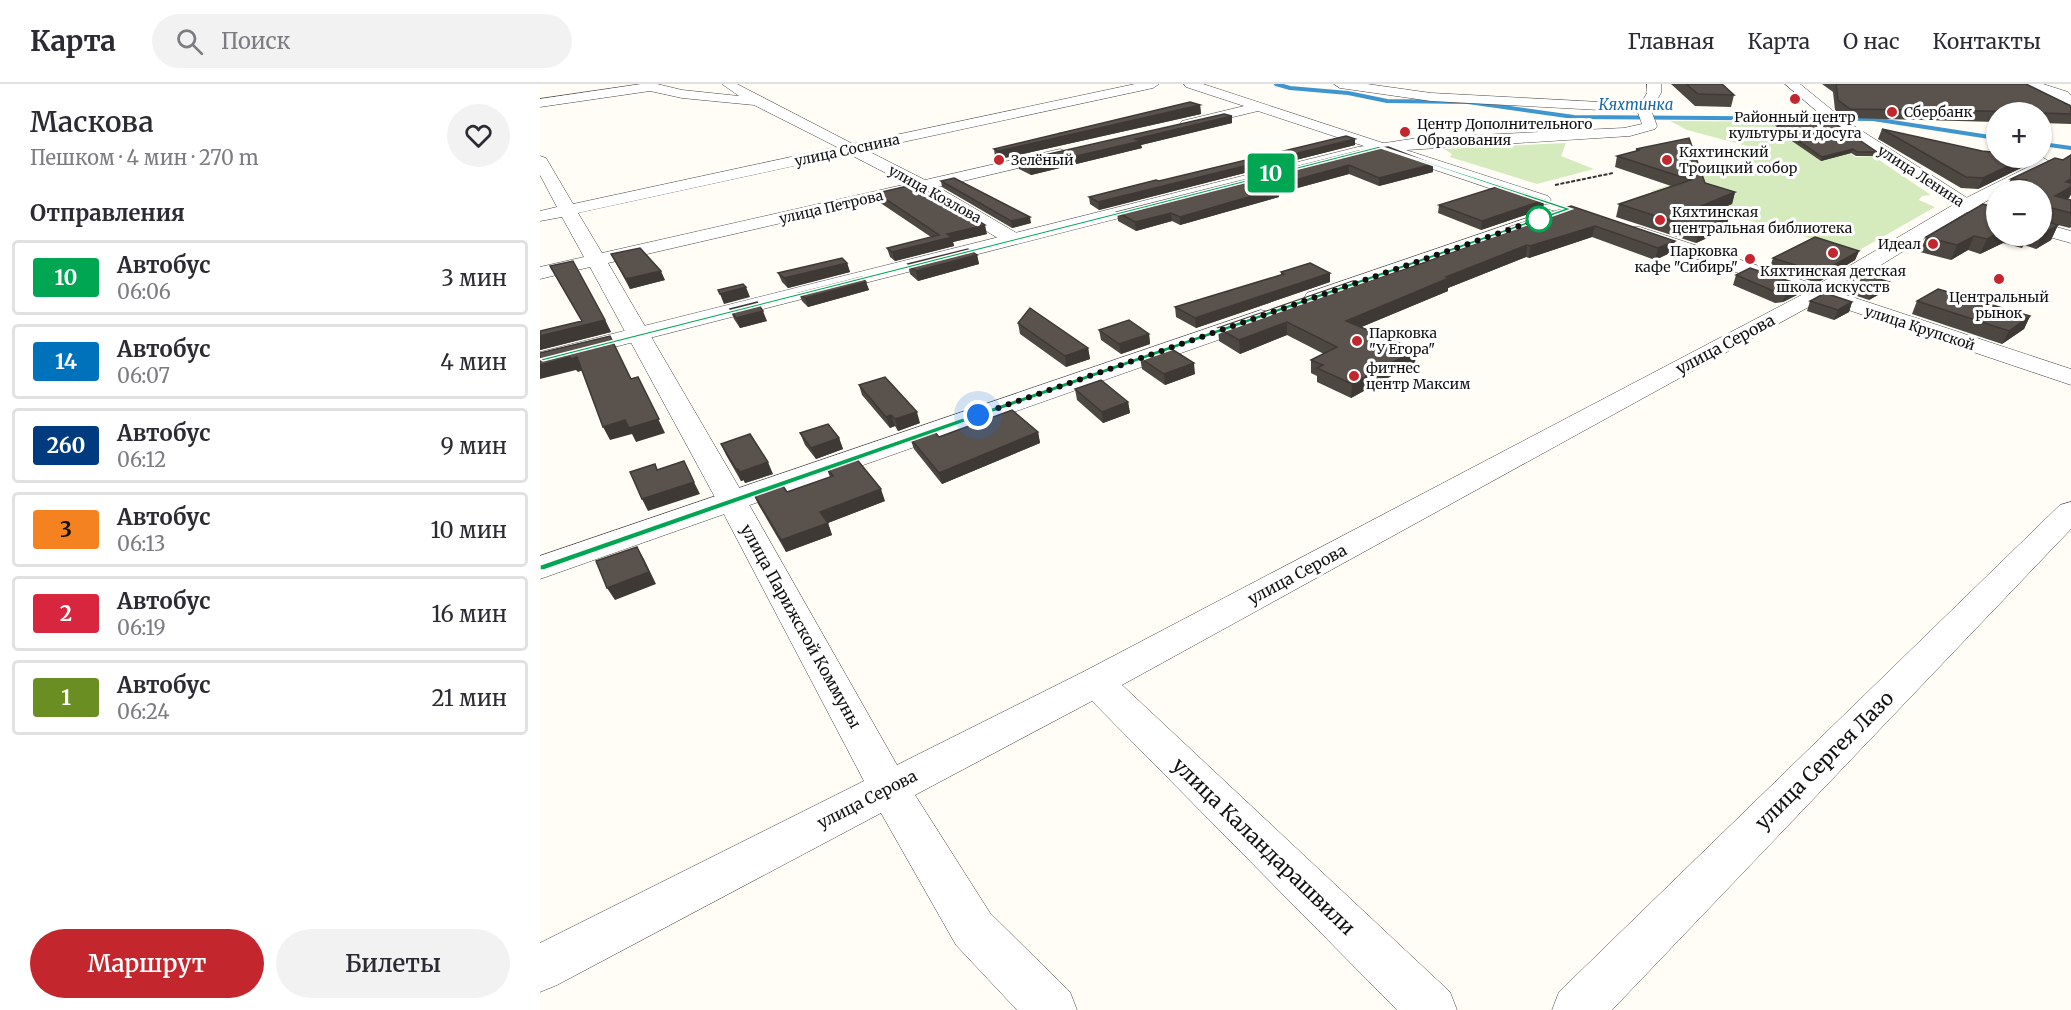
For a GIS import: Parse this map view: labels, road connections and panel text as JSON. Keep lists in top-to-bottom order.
{
  "streets": {
    "street": [
      "улица Соснина",
      "улица Ленина",
      "улица Козлова",
      "улица Петрова",
      "улица Крупской",
      "улица Серова",
      "улица Парижской Коммуны",
      "улица Сергея Лазо",
      "улица Каландарашвили"
    ]
  },
  "crossings": [
    ["улица Соснина", "улица Козлова"],
    ["улица Соснина", "улица Парижской Коммуны"],
    ["улица Ленина", "улица Серова"],
    ["улица Козлова", "улица Петрова"],
    ["улица Петрова", "улица Парижской Коммуны"],
    ["улица Крупской", "улица Серова"],
    ["улица Серова", "улица Парижской Коммуны"],
    ["улица Серова", "улица Каландарашвили"]
  ],
  "water": ["Кяхтинка"],
  "places": [
    "Районный центр культуры и досуга",
    "Сбербанк",
    "Центр Дополнительного Образования",
    "Зелёный",
    "Кяхтинский Троицкий собор",
    "Кяхтинская центральная библиотека",
    "Идеал",
    "Кяхтинская детская школа искусств",
    "Парковка кафе \"Сибирь\"",
    "Центральный рынок",
    "Парковка \"У Егора\"",
    "фитнес центр Максим"
  ],
  "lines": ["bus line 10"],
  "page": {
    "header": "Карта",
    "search": "Поиск",
    "nav": [
      "Главная",
      "Карта",
      "О нас",
      "Контакты"
    ],
    "heading": [
      ["Маскова", "Пешком · 4 мин · 270 m"],
      "Отправления"
    ],
    "on_map": "10",
    "map_buttons": ["+", "−"],
    "list": [
      {
        "mark": "10",
        "name": "Автобус",
        "note": "06:06",
        "value": "3 мин"
      },
      {
        "mark": "14",
        "name": "Автобус",
        "note": "06:07",
        "value": "4 мин"
      },
      {
        "mark": "260",
        "name": "Автобус",
        "note": "06:12",
        "value": "9 мин"
      },
      {
        "mark": "3",
        "name": "Автобус",
        "note": "06:13",
        "value": "10 мин"
      },
      {
        "mark": "2",
        "name": "Автобус",
        "note": "06:19",
        "value": "16 мин"
      },
      {
        "mark": "1",
        "name": "Автобус",
        "note": "06:24",
        "value": "21 мин"
      }
    ],
    "buttons": ["Маршрут", "Билеты"]
  }
}
